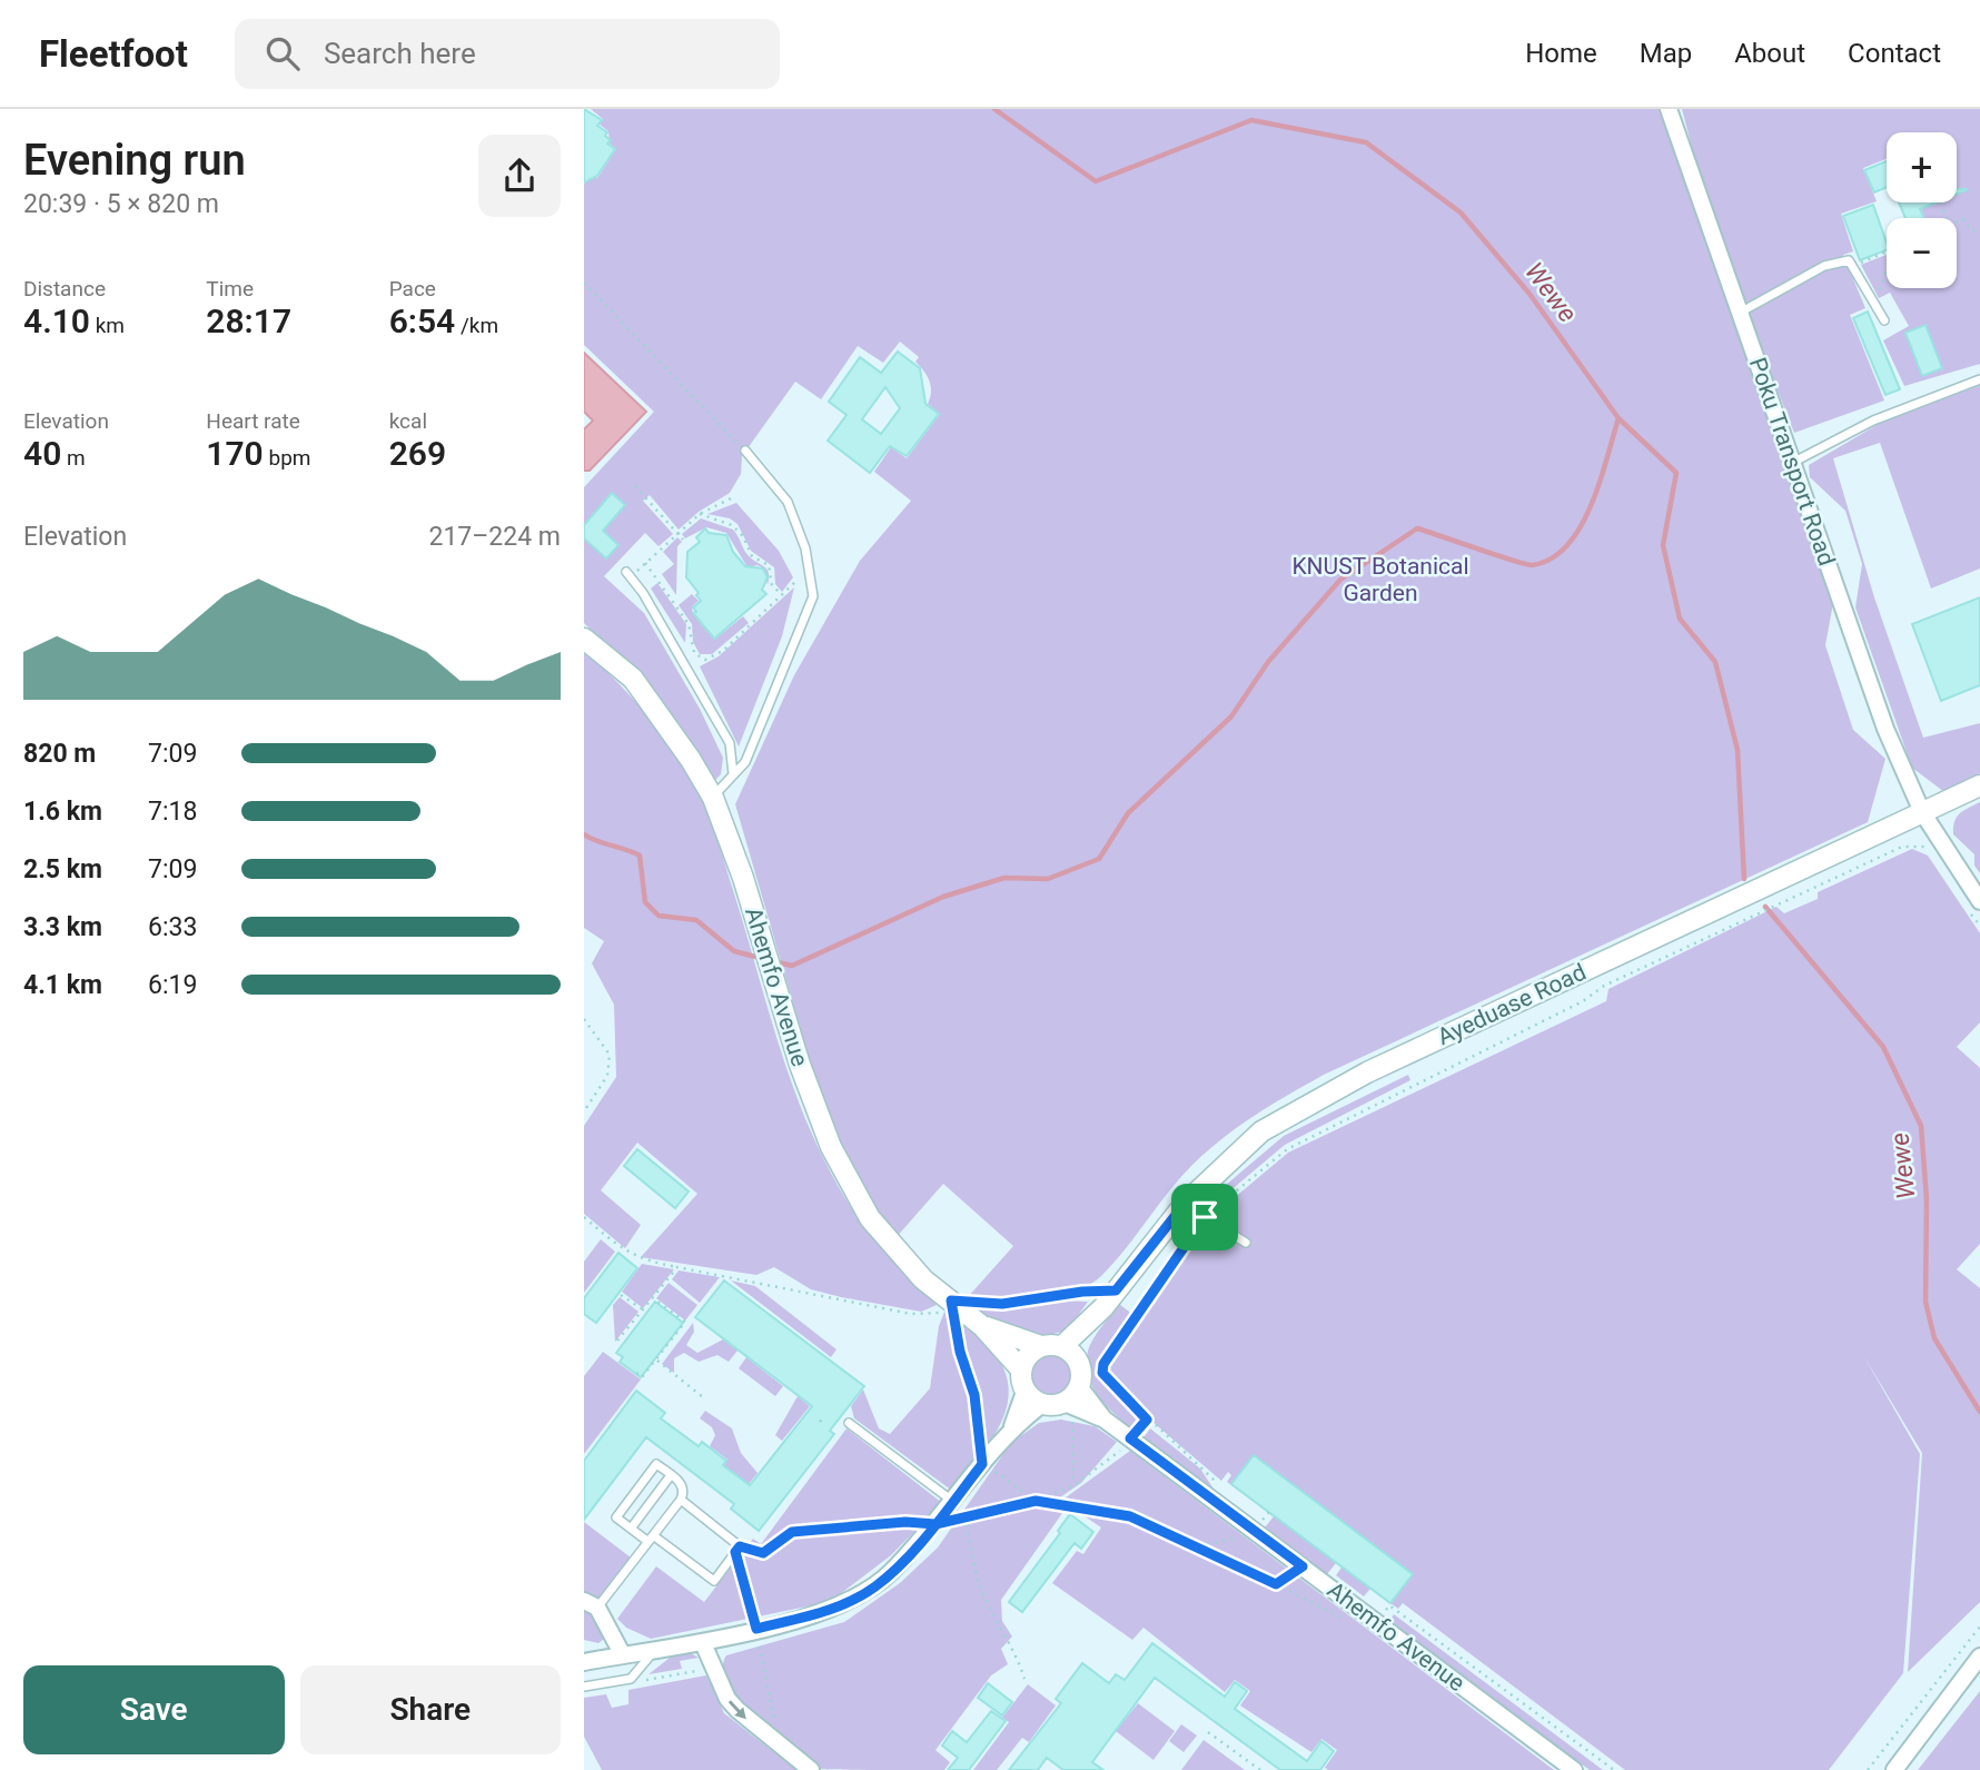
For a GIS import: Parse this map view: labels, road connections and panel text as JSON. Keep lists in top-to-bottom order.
{
  "streets": {
    "street": ["Poku Transport Road", "Ahemfo Avenue", "Ayeduase Road"]
  },
  "crossings": [
    ["Poku Transport Road", "Ayeduase Road"],
    ["Ahemfo Avenue", "Ayeduase Road"]
  ],
  "water": ["Wewe"],
  "parks": ["KNUST Botanical Garden"],
  "page": {
    "header": "Fleetfoot",
    "search": "Search here",
    "nav": [
      "Home",
      "Map",
      "About",
      "Contact"
    ],
    "heading": ["Evening run", "20:39 · 5 × 820 m"],
    "map_buttons": ["+", "−"],
    "stats": [
      ["Distance", "4.10 km"],
      ["Time", "28:17"],
      ["Pace", "6:54 /km"],
      ["Elevation", "40 m"],
      ["Heart rate", "170 bpm"],
      ["kcal", "269"]
    ],
    "chart": ["Elevation", "217–224 m"],
    "list": [
      {
        "name": "820 m",
        "note": "7:09"
      },
      {
        "name": "1.6 km",
        "note": "7:18"
      },
      {
        "name": "2.5 km",
        "note": "7:09"
      },
      {
        "name": "3.3 km",
        "note": "6:33"
      },
      {
        "name": "4.1 km",
        "note": "6:19"
      }
    ],
    "buttons": ["Save", "Share"]
  }
}
